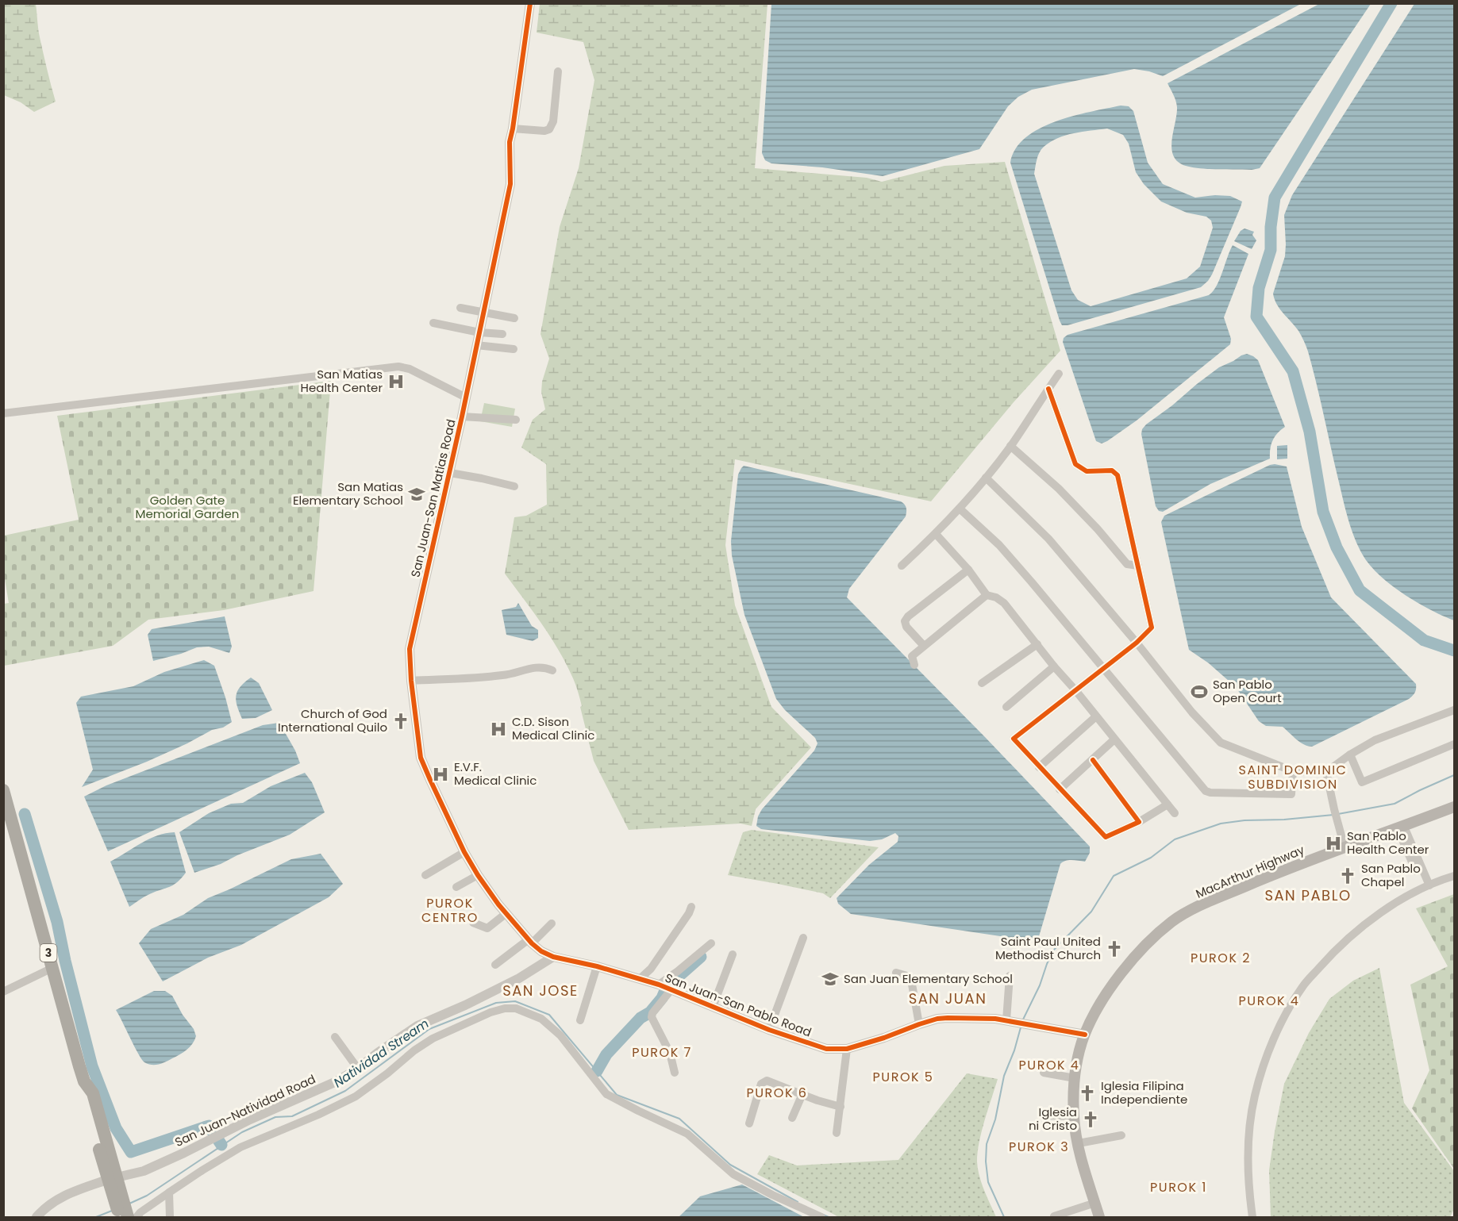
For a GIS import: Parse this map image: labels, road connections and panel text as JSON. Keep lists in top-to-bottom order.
{
  "streets": {
    "highway": ["3"],
    "main road": ["MacArthur Highway"],
    "street": ["San Juan-San Matias Road", "San Juan-San Pablo Road", "San Juan-Natividad Road"]
  },
  "crossings": [
    ["San Juan-San Matias Road", "San Juan-San Pablo Road"],
    ["San Juan-San Matias Road", "San Juan-Natividad Road"],
    ["MacArthur Highway", "San Juan-San Pablo Road"],
    ["3", "San Juan-Natividad Road"],
    ["San Juan-San Pablo Road", "San Juan-Natividad Road"]
  ],
  "districts": [
    "SAINT DOMINIC SUBDIVISION",
    "SAN PABLO",
    "PUROK CENTRO",
    "PUROK 2",
    "SAN JOSE",
    "SAN JUAN",
    "PUROK 4",
    "PUROK 7",
    "PUROK 4",
    "PUROK 5",
    "PUROK 6",
    "PUROK 3",
    "PUROK 1"
  ],
  "water": ["Natividad Stream"],
  "parks": ["Golden Gate Memorial Garden"],
  "places": {
    "hospital": [
      "San Matias Health Center",
      "C.D. Sison Medical Clinic",
      "E.V.F. Medical Clinic",
      "San Pablo Health Center"
    ],
    "school or university": ["San Matias Elementary School", "San Juan Elementary School"],
    "sports": ["San Pablo Open Court"],
    "church": [
      "Church of God International Quilo",
      "San Pablo Chapel",
      "Saint Paul United Methodist Church",
      "Iglesia Filipina Independiente",
      "Iglesia ni Cristo"
    ]
  }
}
